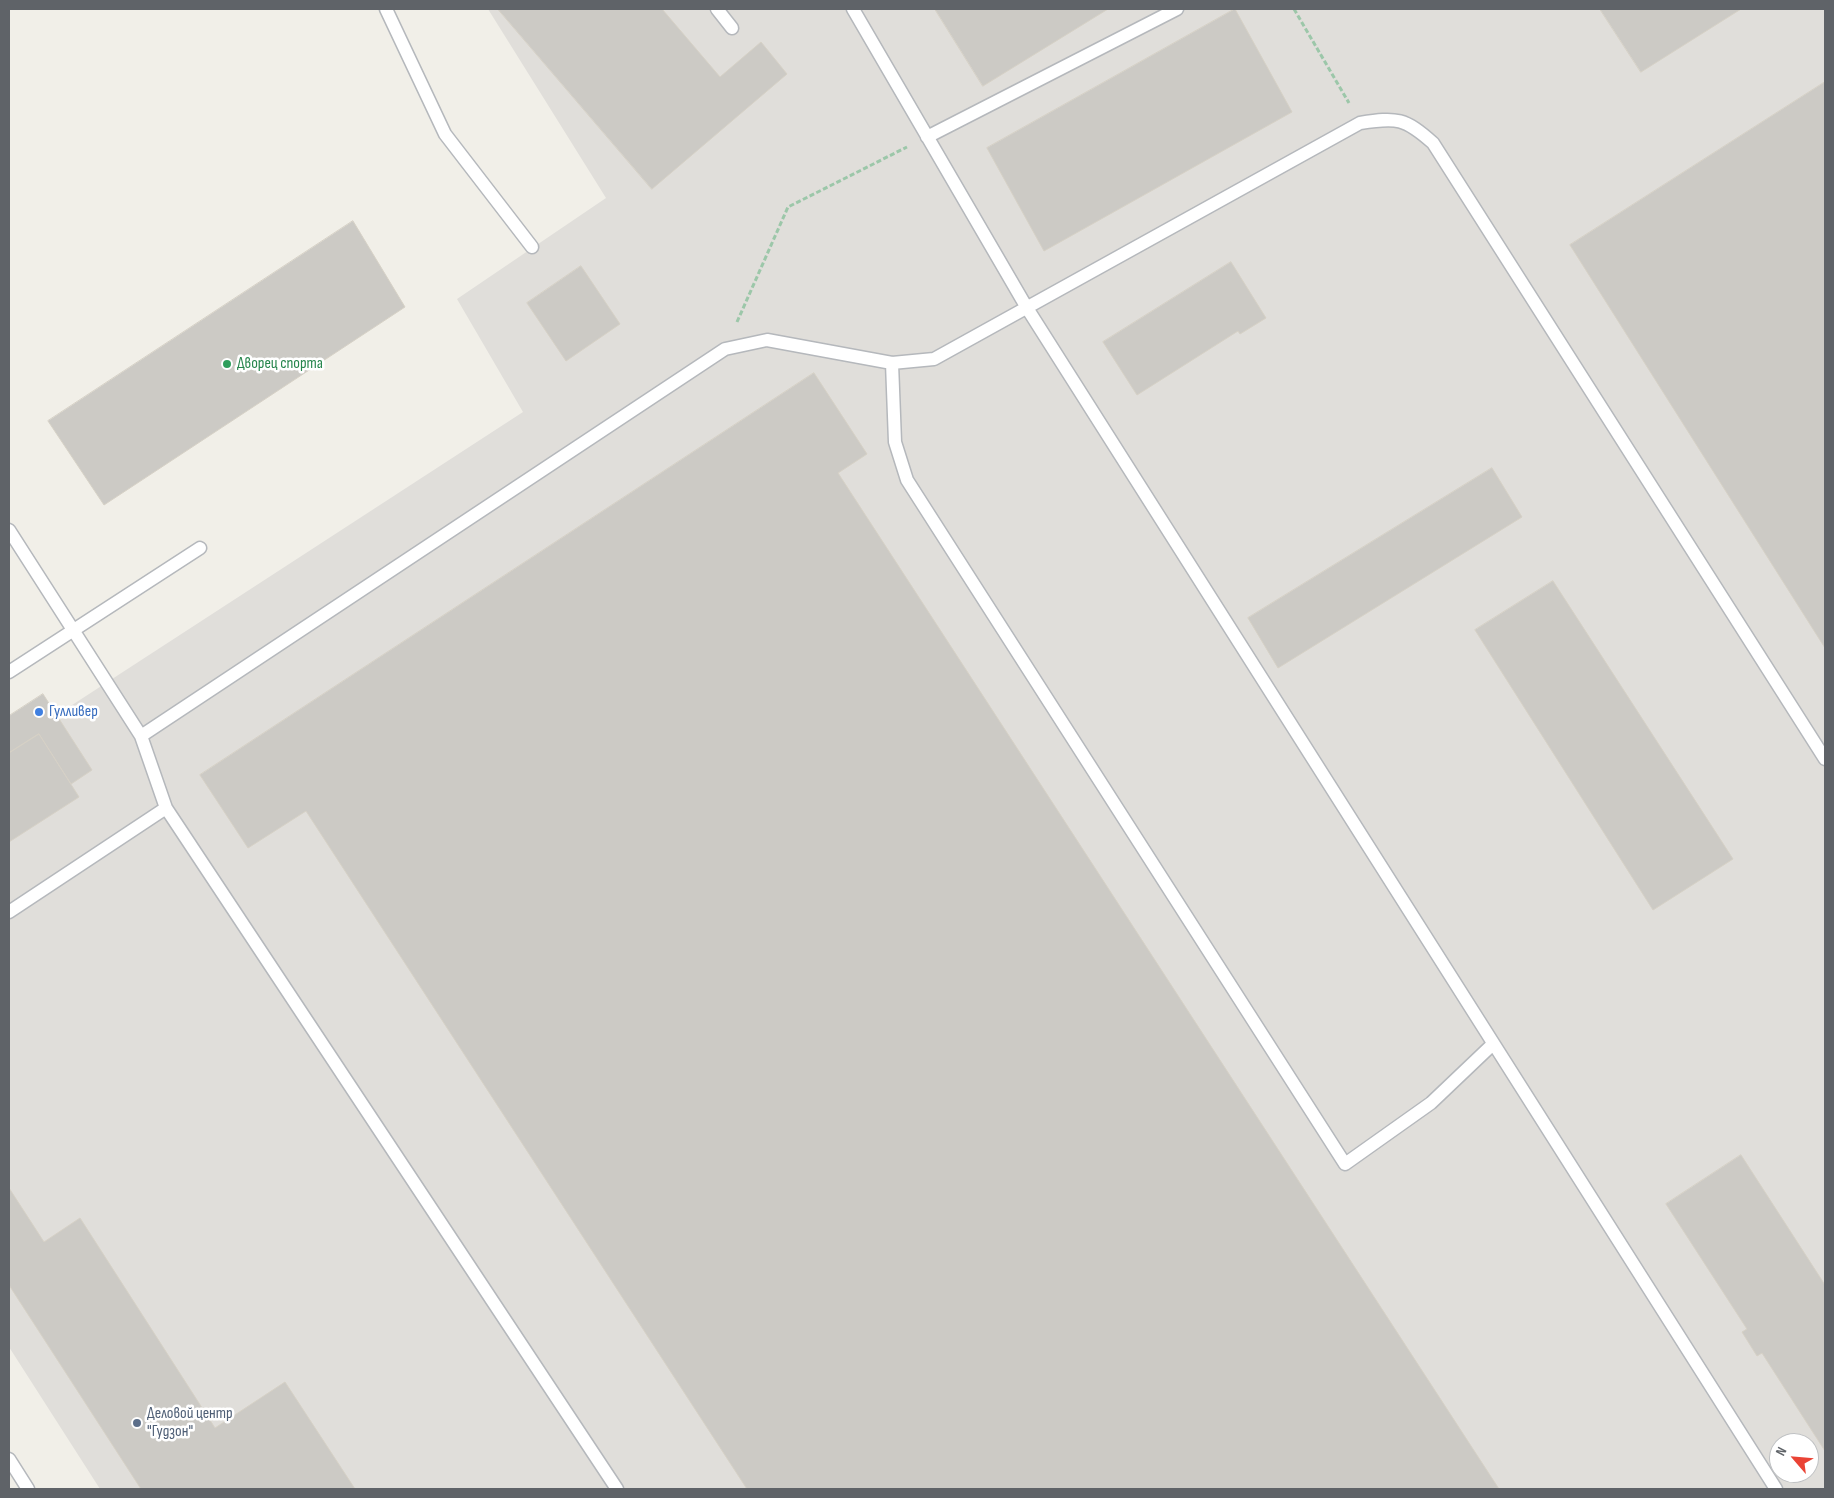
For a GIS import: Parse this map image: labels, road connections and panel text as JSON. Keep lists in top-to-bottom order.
{
  "places": ["Дворец спорта", "Гулливер", "Деловой центр \"Гудзон\""],
  "north": "top left"
}
